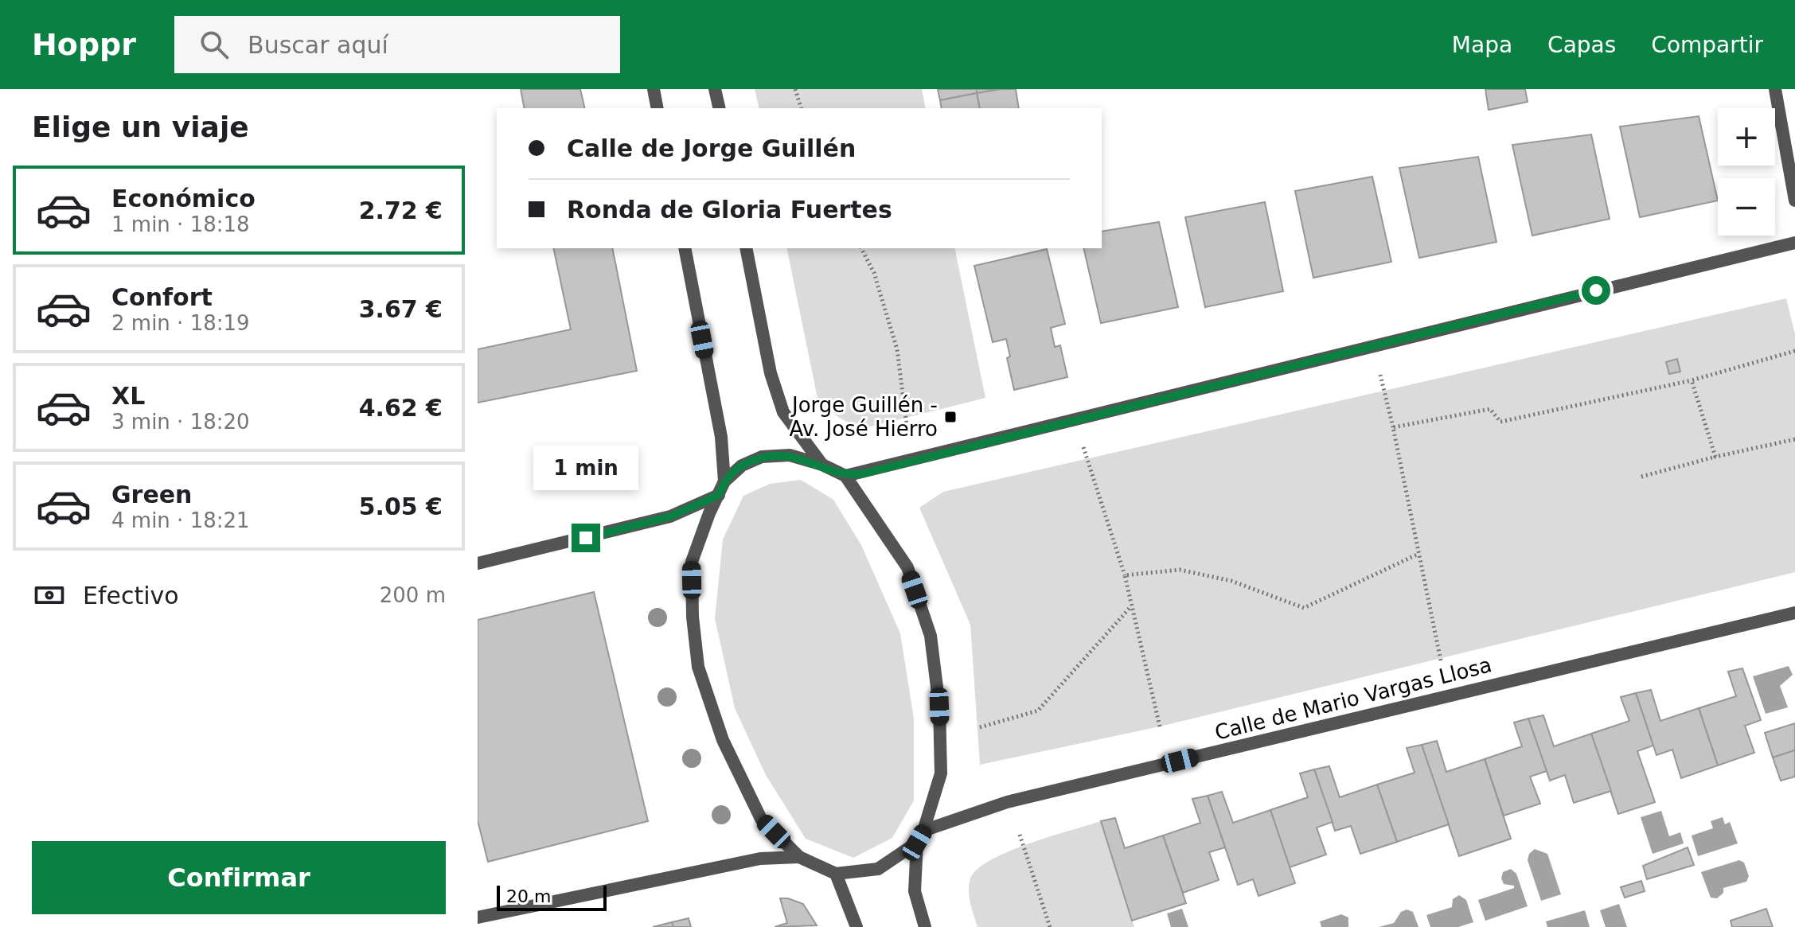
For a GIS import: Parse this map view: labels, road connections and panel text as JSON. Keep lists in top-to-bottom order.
{
  "streets": {
    "street": ["Calle de Mario Vargas Llosa"]
  },
  "places": {
    "transit": ["Jorge Guillén - Av. José Hierro"]
  },
  "scale_bar": "20 m",
  "page": {
    "header": "Hoppr",
    "search": "Buscar aquí",
    "nav": ["Mapa", "Capas", "Compartir"],
    "heading": "Elige un viaje",
    "map_buttons": ["+", "−"],
    "banner": ["Calle de Jorge Guillén", "Ronda de Gloria Fuertes"],
    "list": [
      {
        "name": "Económico",
        "note": "1 min · 18:18",
        "value": "2.72 €"
      },
      {
        "name": "Confort",
        "note": "2 min · 18:19",
        "value": "3.67 €"
      },
      {
        "name": "XL",
        "note": "3 min · 18:20",
        "value": "4.62 €"
      },
      {
        "name": "Green",
        "note": "4 min · 18:21",
        "value": "5.05 €"
      }
    ],
    "bubble": "1 min",
    "pay": ["Efectivo", "200 m"],
    "buttons": "Confirmar",
    "scale": "20 m"
  }
}
